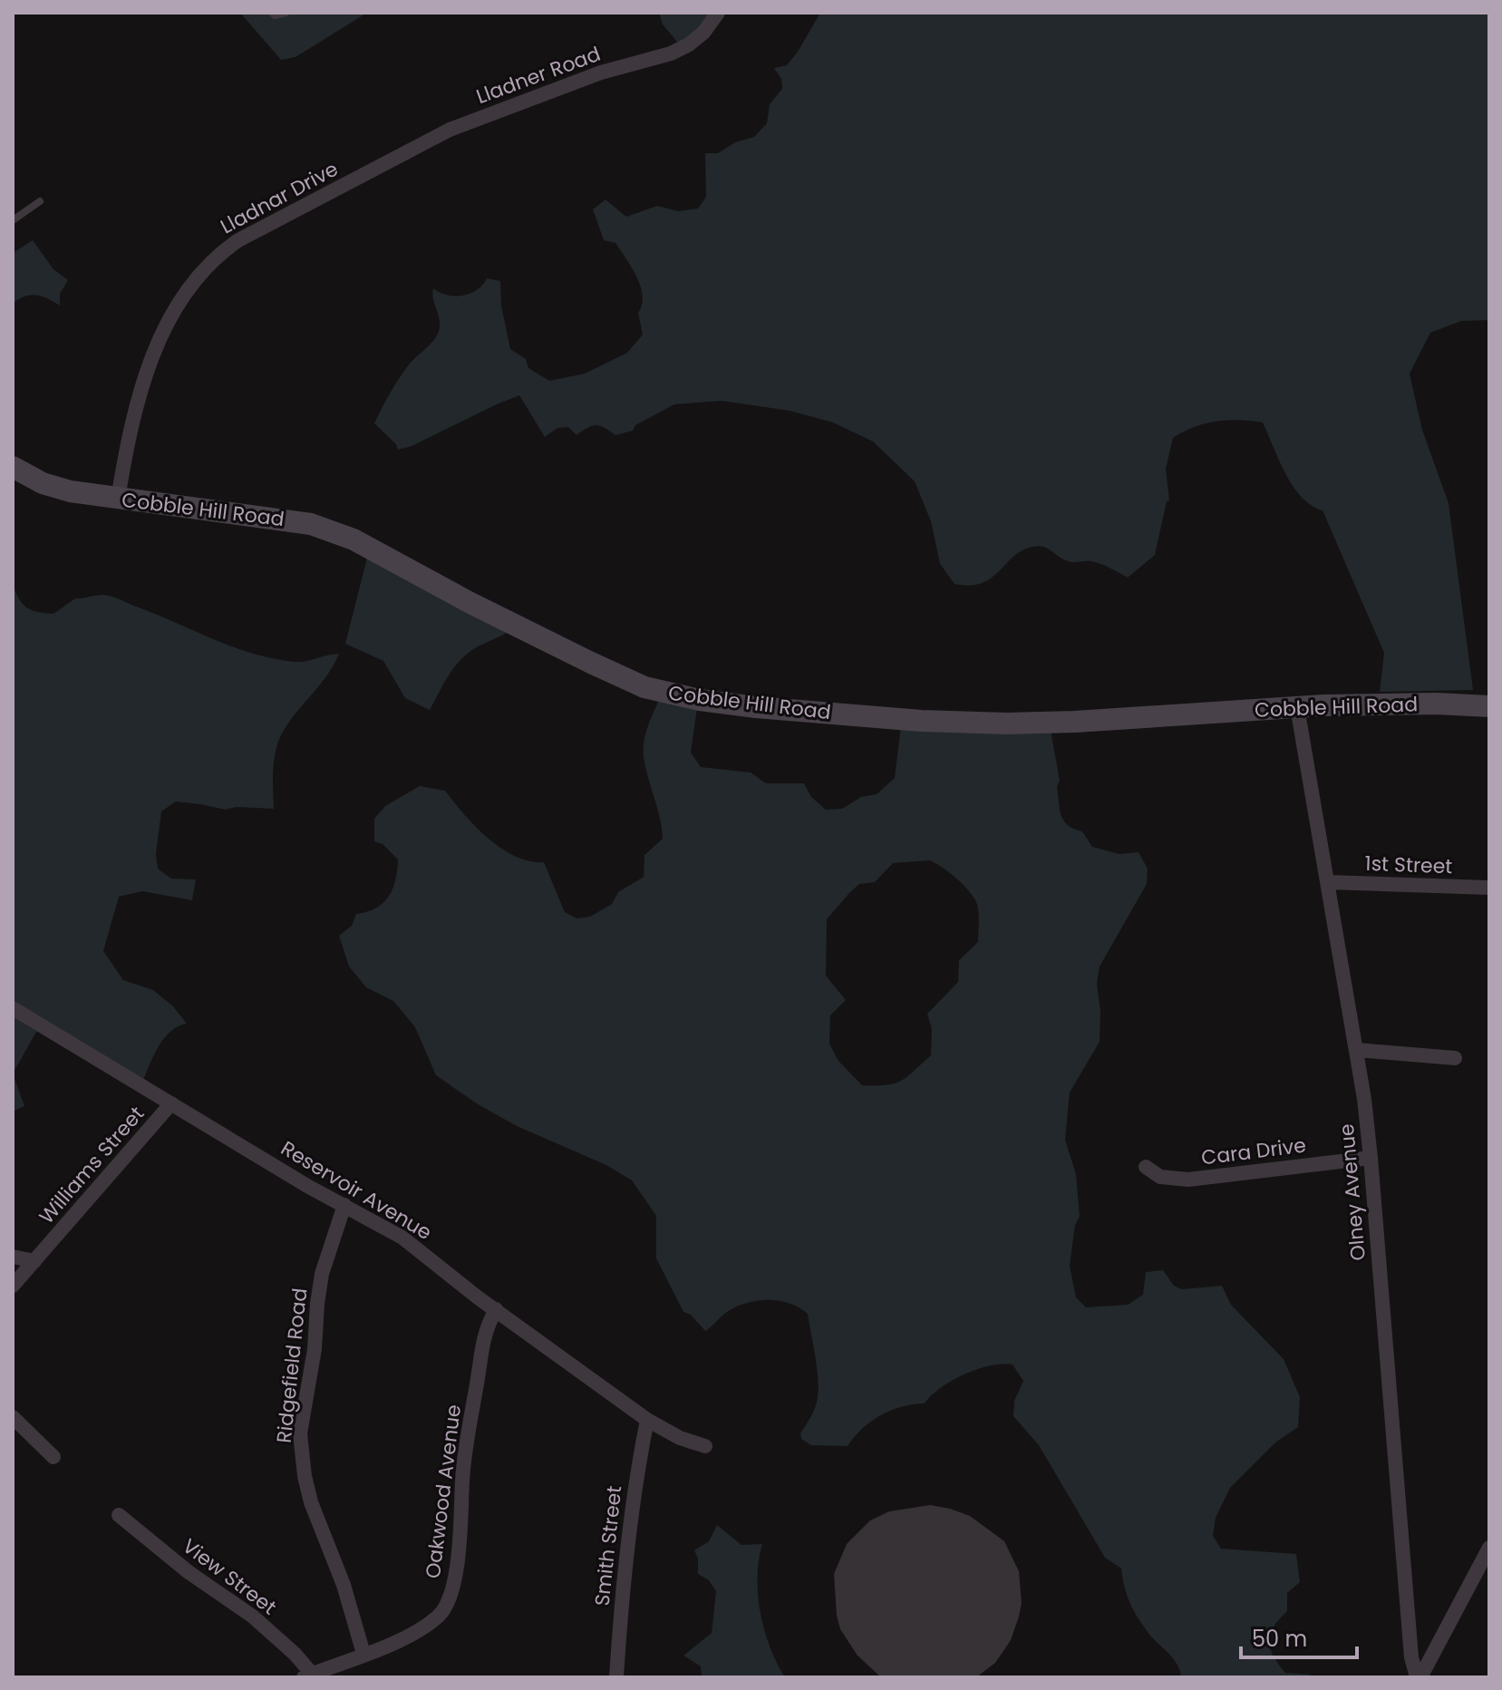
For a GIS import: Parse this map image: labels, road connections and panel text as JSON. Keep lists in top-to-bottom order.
{
  "streets": {
    "street": [
      "Lladner Road",
      "Lladnar Drive",
      "Cobble Hill Road",
      "1st Street",
      "Cara Drive",
      "Williams Street",
      "Reservoir Avenue",
      "Olney Avenue",
      "Ridgefield Road",
      "Oakwood Avenue",
      "Smith Street",
      "View Street"
    ]
  },
  "crossings": [
    ["Lladner Road", "Lladnar Drive"],
    ["Lladnar Drive", "Cobble Hill Road"],
    ["Cobble Hill Road", "Olney Avenue"],
    ["1st Street", "Olney Avenue"],
    ["Cara Drive", "Olney Avenue"],
    ["Williams Street", "Reservoir Avenue"],
    ["Reservoir Avenue", "Ridgefield Road"],
    ["Reservoir Avenue", "Oakwood Avenue"],
    ["Reservoir Avenue", "Smith Street"],
    ["Ridgefield Road", "Oakwood Avenue"],
    ["Oakwood Avenue", "View Street"]
  ],
  "scale_bar": "50 m"
}
